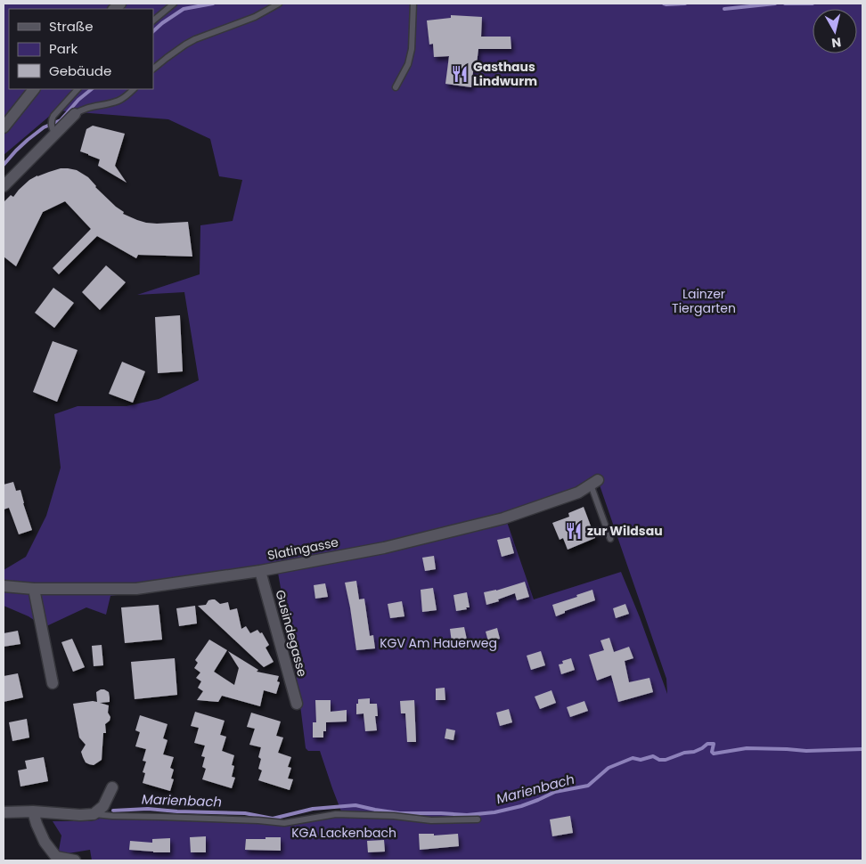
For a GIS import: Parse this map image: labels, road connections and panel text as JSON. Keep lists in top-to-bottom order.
{
  "streets": {
    "street": ["Slatingasse", "Gusindegasse"]
  },
  "crossings": [
    ["Slatingasse", "Gusindegasse"]
  ],
  "water": ["Marienbach"],
  "parks": ["Lainzer Tiergarten", "KGV Am Hauerweg", "KGA Lackenbach"],
  "places": {
    "restaurant": ["Gasthaus Lindwurm", "zur Wildsau"]
  },
  "legend": ["Straße", "Park", "Gebäude"],
  "north": "bottom"
}
